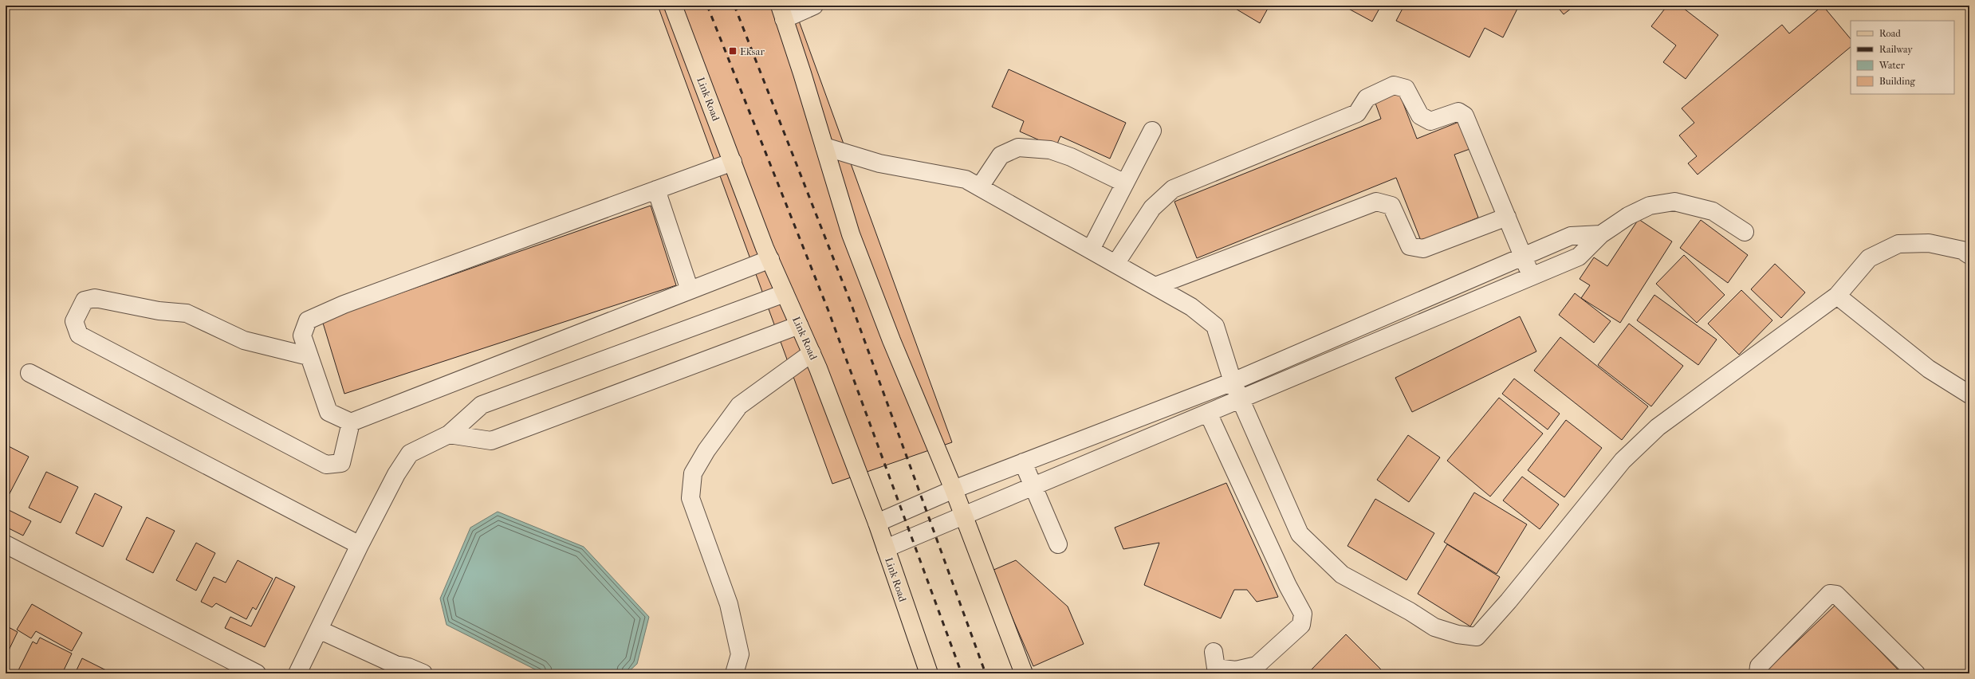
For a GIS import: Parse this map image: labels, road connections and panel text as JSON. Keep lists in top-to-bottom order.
{
  "streets": {
    "main road": ["Link Road"]
  },
  "places": {
    "transit": ["Eksar"]
  },
  "legend": [
    "Road",
    "Railway",
    "Water",
    "Building"
  ]
}
